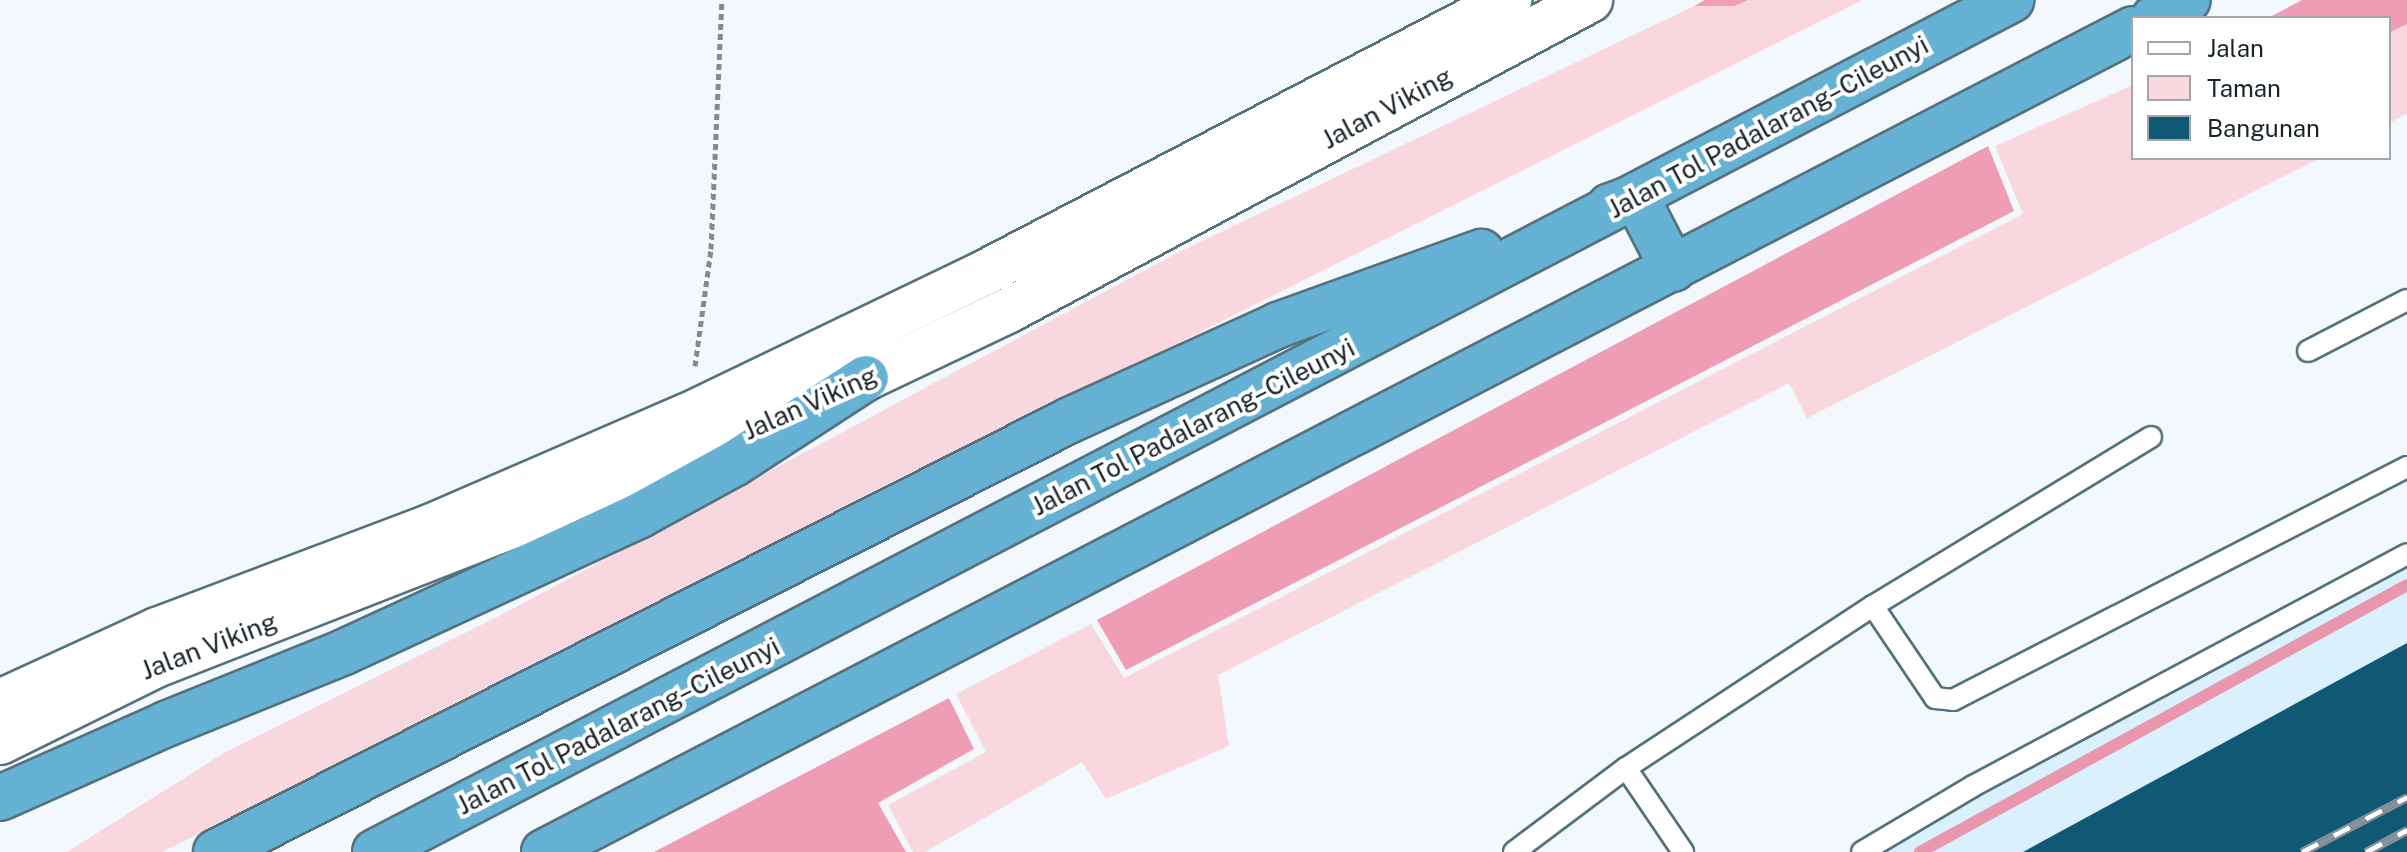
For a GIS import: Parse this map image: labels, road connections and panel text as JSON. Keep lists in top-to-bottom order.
{
  "streets": {
    "highway": ["Jalan Tol Padalarang–Cileunyi"],
    "street": ["Jalan Viking"]
  },
  "legend": ["Jalan", "Taman", "Bangunan"]
}
